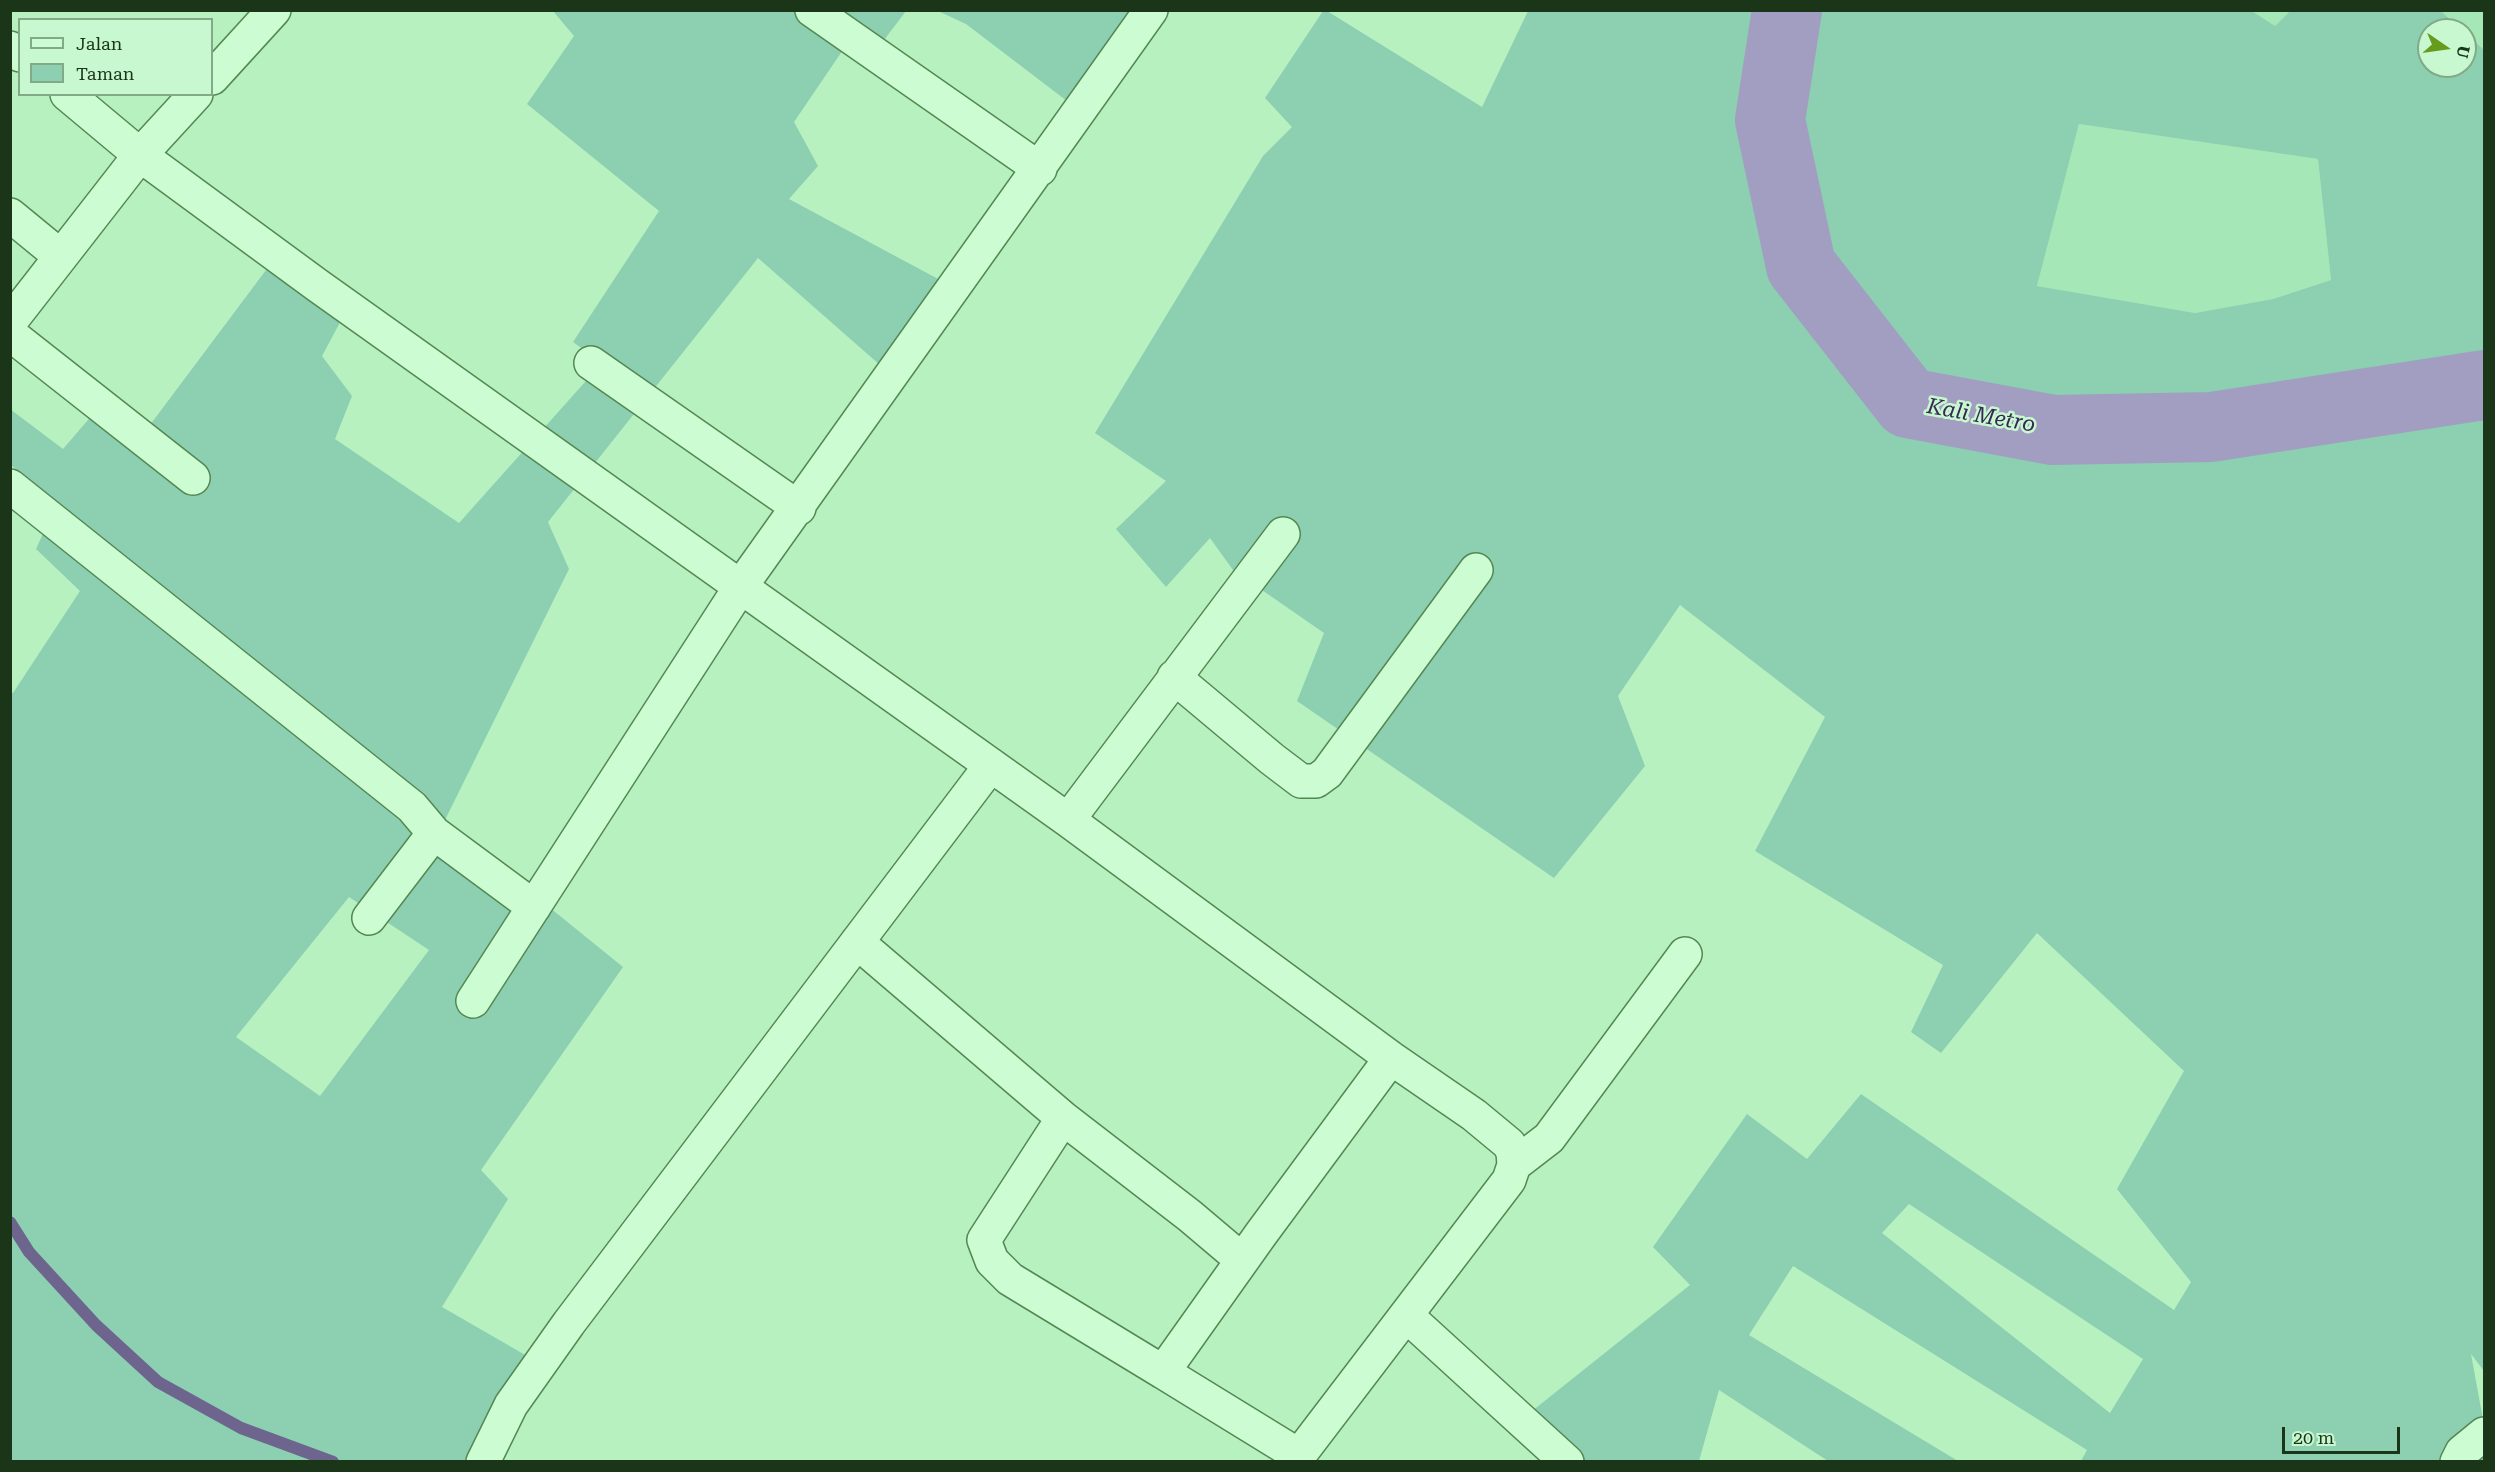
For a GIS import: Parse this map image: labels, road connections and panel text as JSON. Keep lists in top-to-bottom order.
{
  "water": ["Kali Metro"],
  "legend": ["Jalan", "Taman"],
  "scale_bar": "20 m",
  "north": "right"
}
